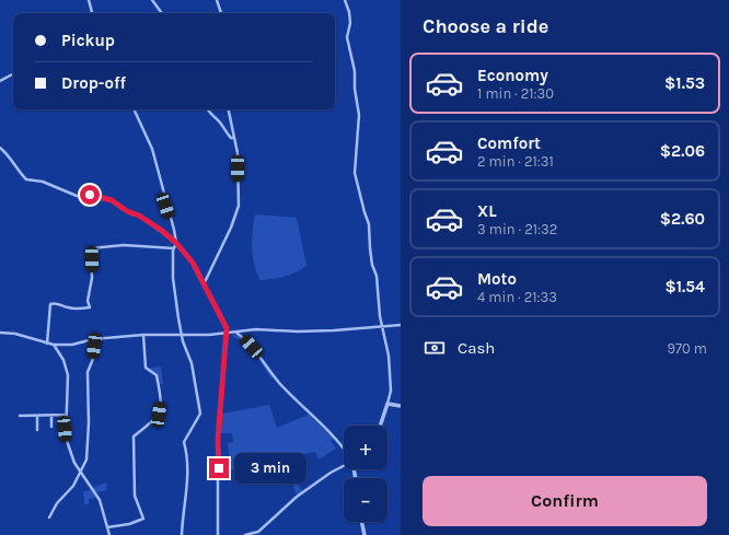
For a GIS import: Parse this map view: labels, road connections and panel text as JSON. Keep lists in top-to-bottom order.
{
  "page": {
    "heading": "Choose a ride",
    "banner": ["Pickup", "Drop-off"],
    "list": [
      {
        "name": "Economy",
        "note": "1 min · 21:30",
        "value": "$1.53"
      },
      {
        "name": "Comfort",
        "note": "2 min · 21:31",
        "value": "$2.06"
      },
      {
        "name": "XL",
        "note": "3 min · 21:32",
        "value": "$2.60"
      },
      {
        "name": "Moto",
        "note": "4 min · 21:33",
        "value": "$1.54"
      }
    ],
    "pay": ["Cash", "970 m"],
    "map_buttons": ["+", "−"],
    "bubble": "3 min",
    "buttons": "Confirm"
  }
}
